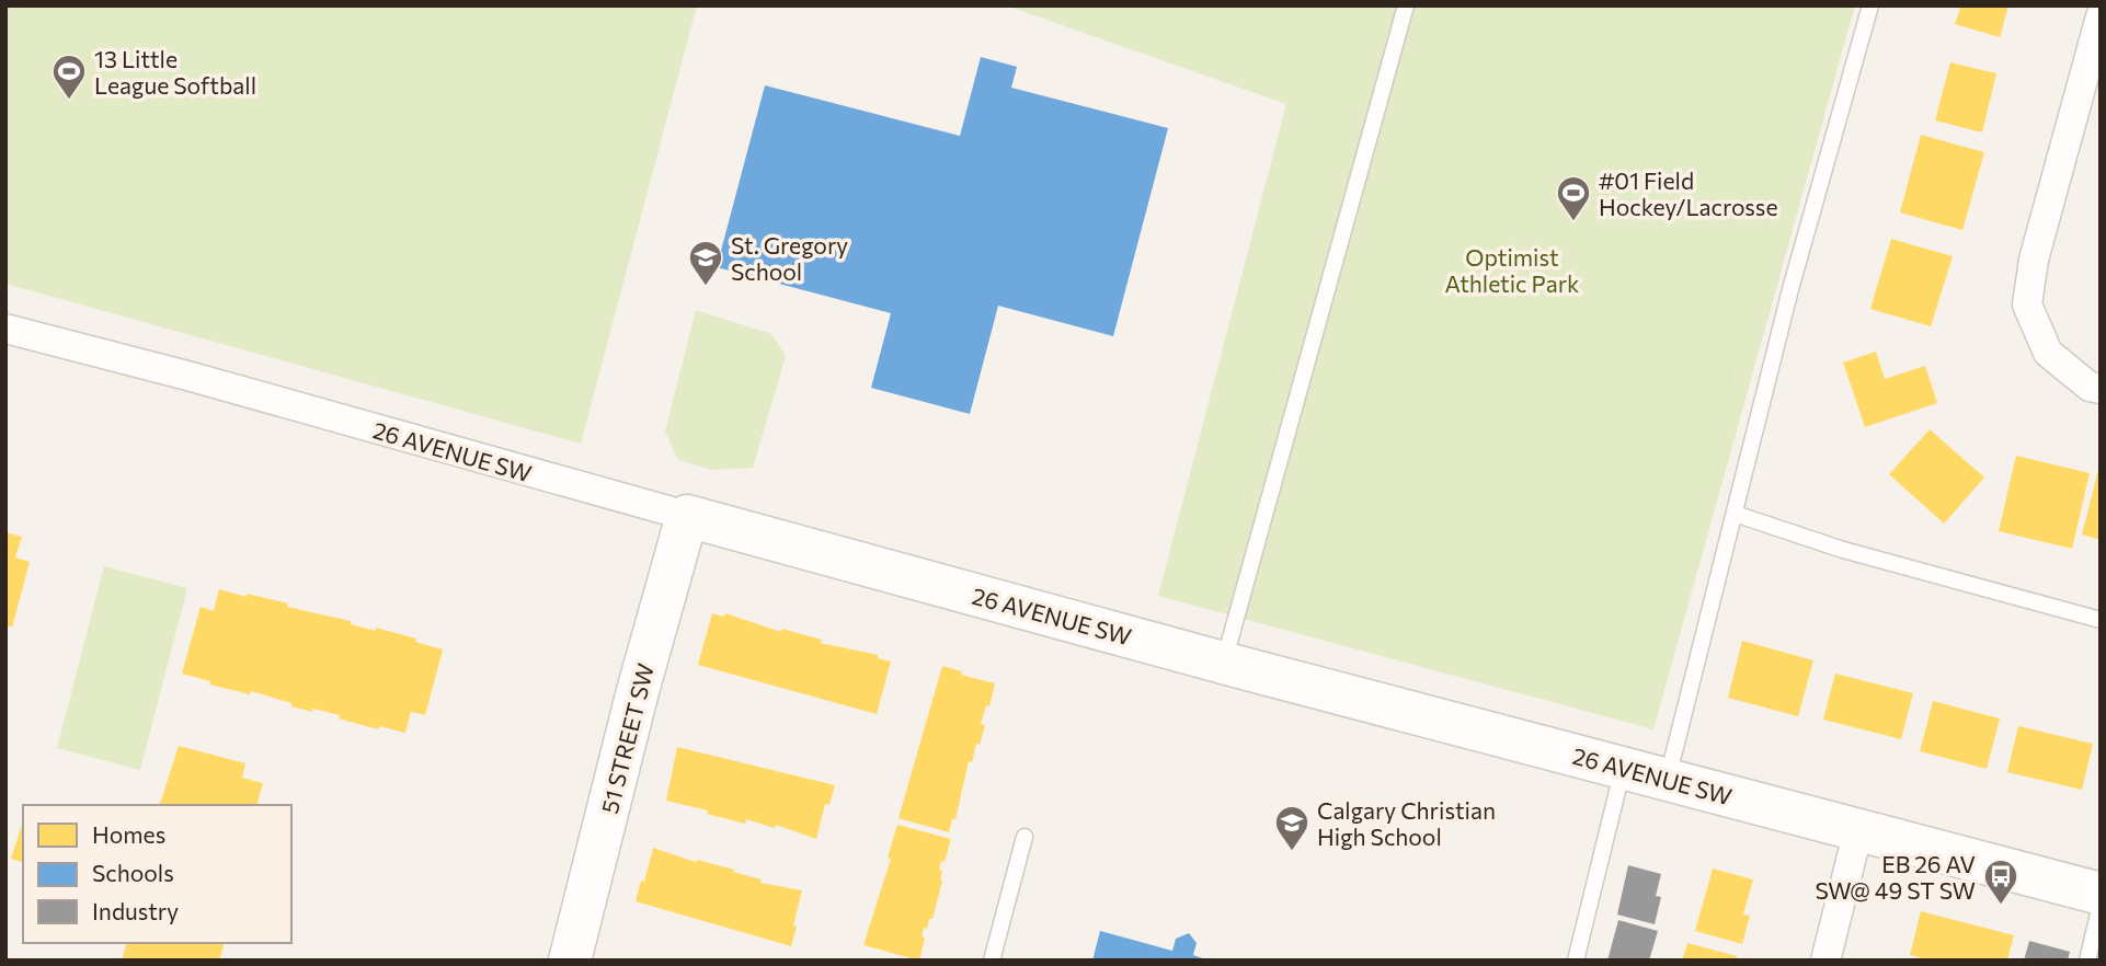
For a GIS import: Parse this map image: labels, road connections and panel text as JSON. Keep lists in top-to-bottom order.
{
  "streets": {
    "street": ["26 AVENUE SW", "51 STREET SW"]
  },
  "crossings": [
    ["26 AVENUE SW", "51 STREET SW"]
  ],
  "parks": ["Optimist Athletic Park"],
  "places": {
    "sports": ["13 Little League Softball", "#01 Field Hockey/Lacrosse"],
    "school or university": ["St. Gregory School", "Calgary Christian High School"],
    "bus stop": ["EB 26 AV SW@ 49 ST SW"]
  },
  "legend": ["Homes", "Schools", "Industry"]
}
